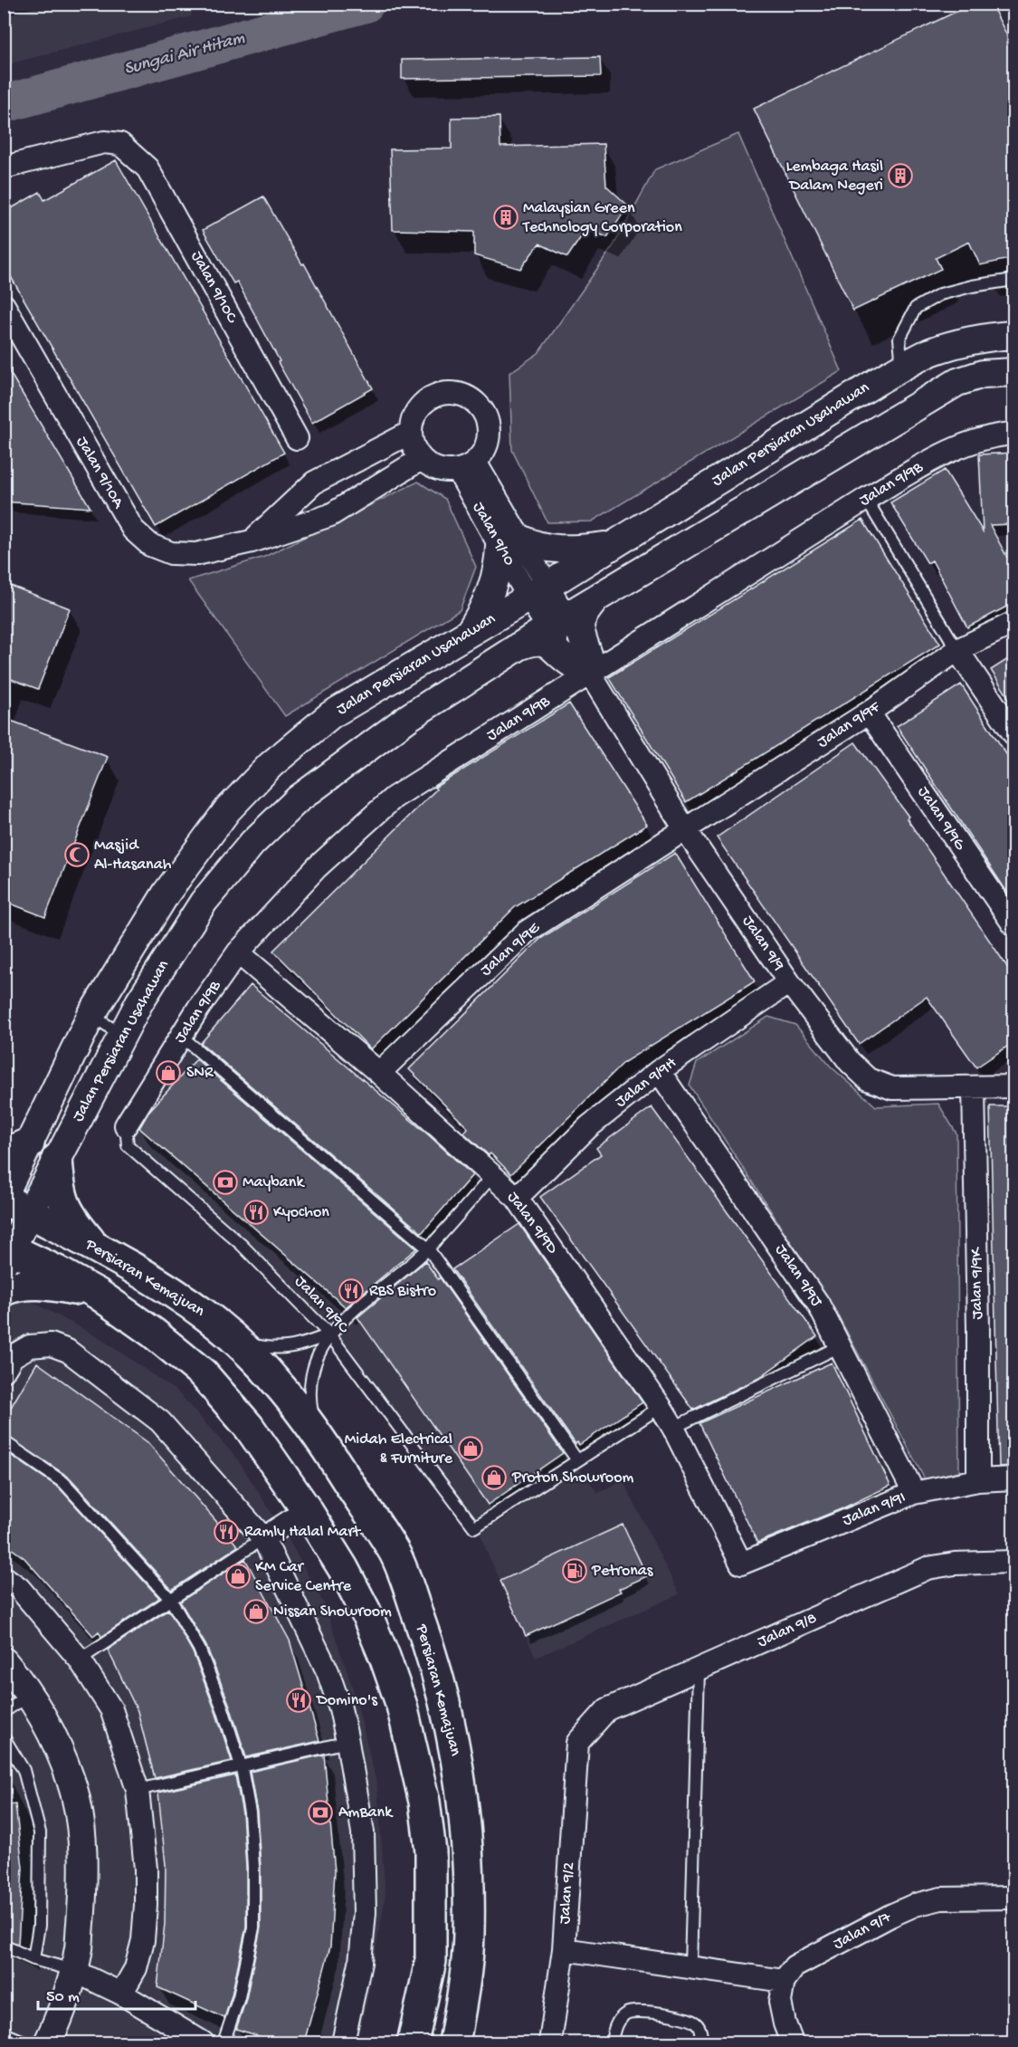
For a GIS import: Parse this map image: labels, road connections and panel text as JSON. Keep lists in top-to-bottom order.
{
  "streets": {
    "main road": ["Persiaran Kemajuan"],
    "street": [
      "Jalan 9/10C",
      "Jalan Persiaran Usahawan",
      "Jalan 9/10A",
      "Jalan 9/9B",
      "Jalan 9/10",
      "Jalan 9/9F",
      "Jalan 9/9G",
      "Jalan 9/9",
      "Jalan 9/9E",
      "Jalan 9/9H",
      "Jalan 9/9D",
      "Jalan 9/9J",
      "Jalan 9/9K",
      "Jalan 9/9I",
      "Jalan 9/8",
      "Jalan 9/2",
      "Jalan 9/7"
    ],
    "lane": ["Jalan 9/9C"]
  },
  "crossings": [
    ["Jalan Persiaran Usahawan", "Jalan 9/10"],
    ["Jalan Persiaran Usahawan", "Jalan 9/9"],
    ["Jalan Persiaran Usahawan", "Persiaran Kemajuan"],
    ["Jalan 9/10A", "Jalan 9/10"],
    ["Jalan 9/9B", "Jalan 9/9"],
    ["Jalan 9/9B", "Jalan 9/9D"],
    ["Jalan 9/9B", "Jalan 9/9C"],
    ["Jalan 9/10", "Jalan 9/9"],
    ["Jalan 9/9F", "Jalan 9/9G"],
    ["Jalan 9/9F", "Jalan 9/9"],
    ["Jalan 9/9F", "Jalan 9/9E"],
    ["Jalan 9/9", "Jalan 9/9E"],
    ["Jalan 9/9", "Jalan 9/9H"],
    ["Jalan 9/9", "Jalan 9/9K"],
    ["Jalan 9/9E", "Jalan 9/9D"],
    ["Jalan 9/9H", "Jalan 9/9D"],
    ["Jalan 9/9H", "Jalan 9/9J"],
    ["Jalan 9/9D", "Jalan 9/9I"],
    ["Jalan 9/9J", "Jalan 9/9I"],
    ["Jalan 9/9K", "Jalan 9/9I"],
    ["Jalan 9/8", "Jalan 9/2"]
  ],
  "water": ["Sungai Air Hitam"],
  "places": {
    "building": ["Lembaga Hasil Dalam Negeri", "Malaysian Green Technology Corporation"],
    "mosque": ["Masjid Al-Hasanah"],
    "shop": [
      "SNR",
      "Midah Electrical & Furniture",
      "Proton Showroom",
      "KM Car Service Centre",
      "Nissan Showroom"
    ],
    "bank": ["Maybank", "AmBank"],
    "restaurant": [
      "Kyochon",
      "RBS Bistro",
      "Ramly Halal Mart",
      "Domino's"
    ],
    "fuel station": ["Petronas"]
  },
  "scale_bar": "50 m"
}
